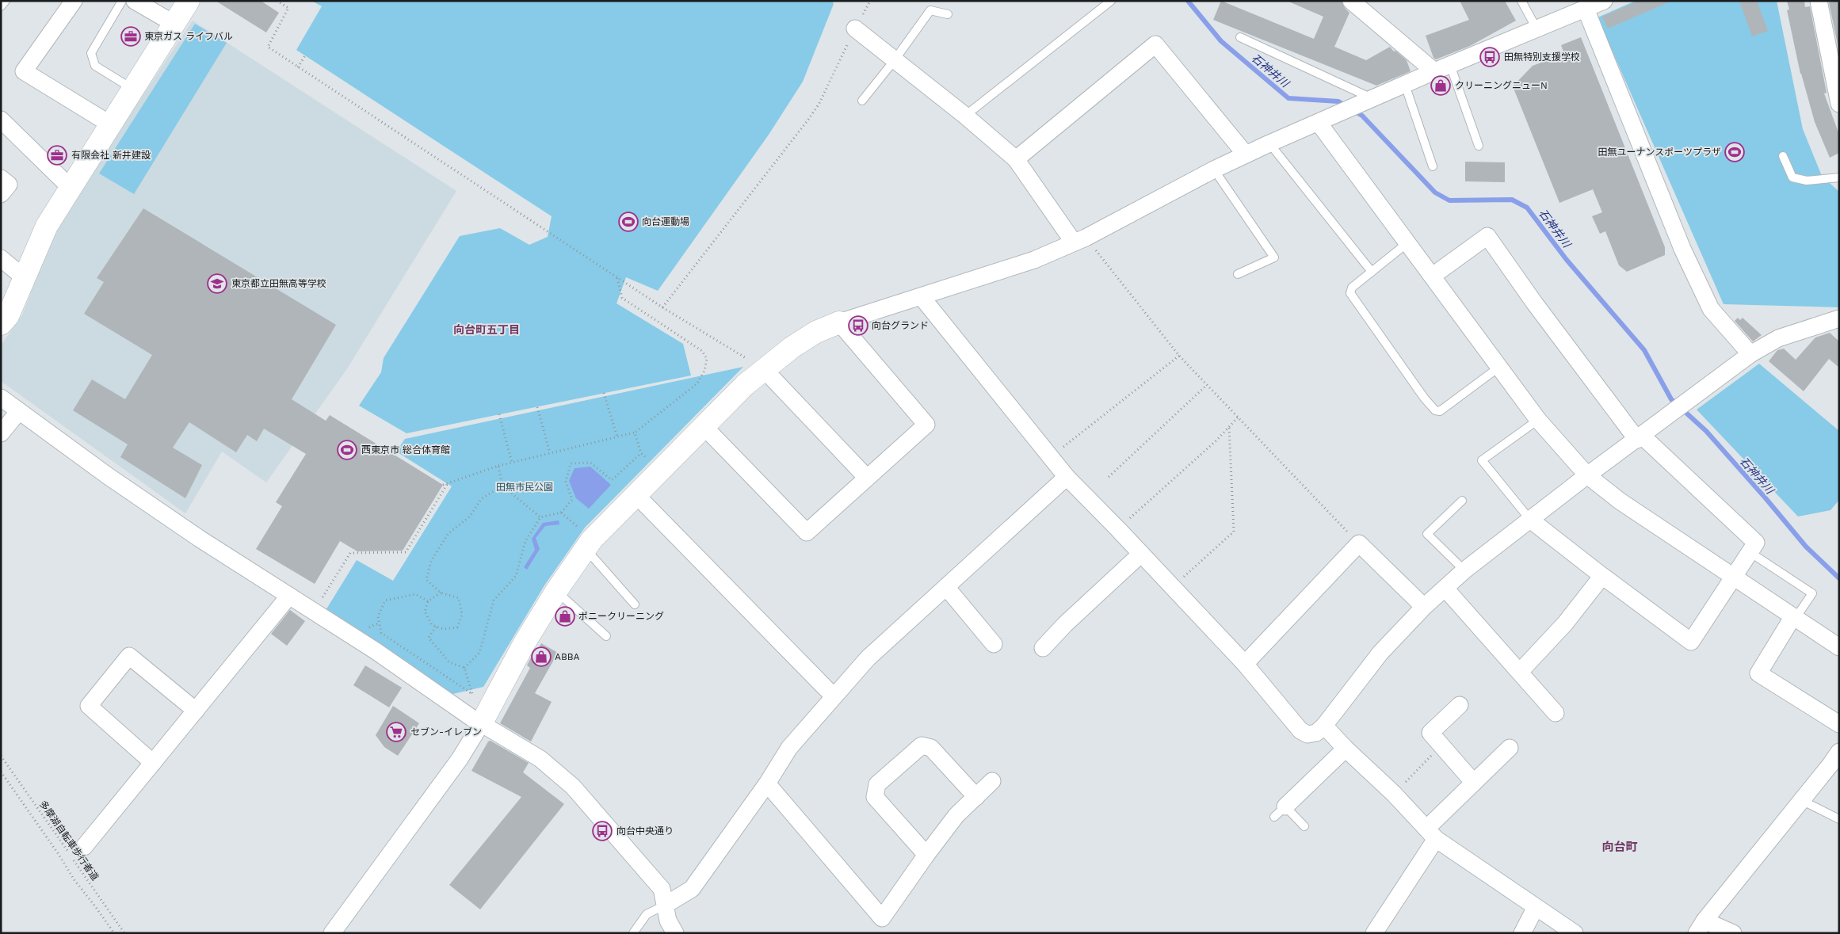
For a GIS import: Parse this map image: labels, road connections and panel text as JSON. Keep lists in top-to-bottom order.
{
  "streets": {
    "path": ["多摩湖自転車歩行者道"]
  },
  "districts": ["向台町五丁目", "向台町"],
  "water": ["石神井川"],
  "parks": ["田無市民公園"],
  "places": {
    "office": ["東京ガス ライフバル", "有限会社 新井建設"],
    "bus stop": ["田無特別支援学校", "向台グランド", "向台中央通り"],
    "shop": ["クリーニングニューN", "ポニークリーニング", "ABBA"],
    "sports": ["田無ユーナンスポーツプラザ", "向台運動場", "西東京市 総合体育館"],
    "school or university": ["東京都立田無高等学校"],
    "supermarket": ["セブン-イレブン"]
  }
}
